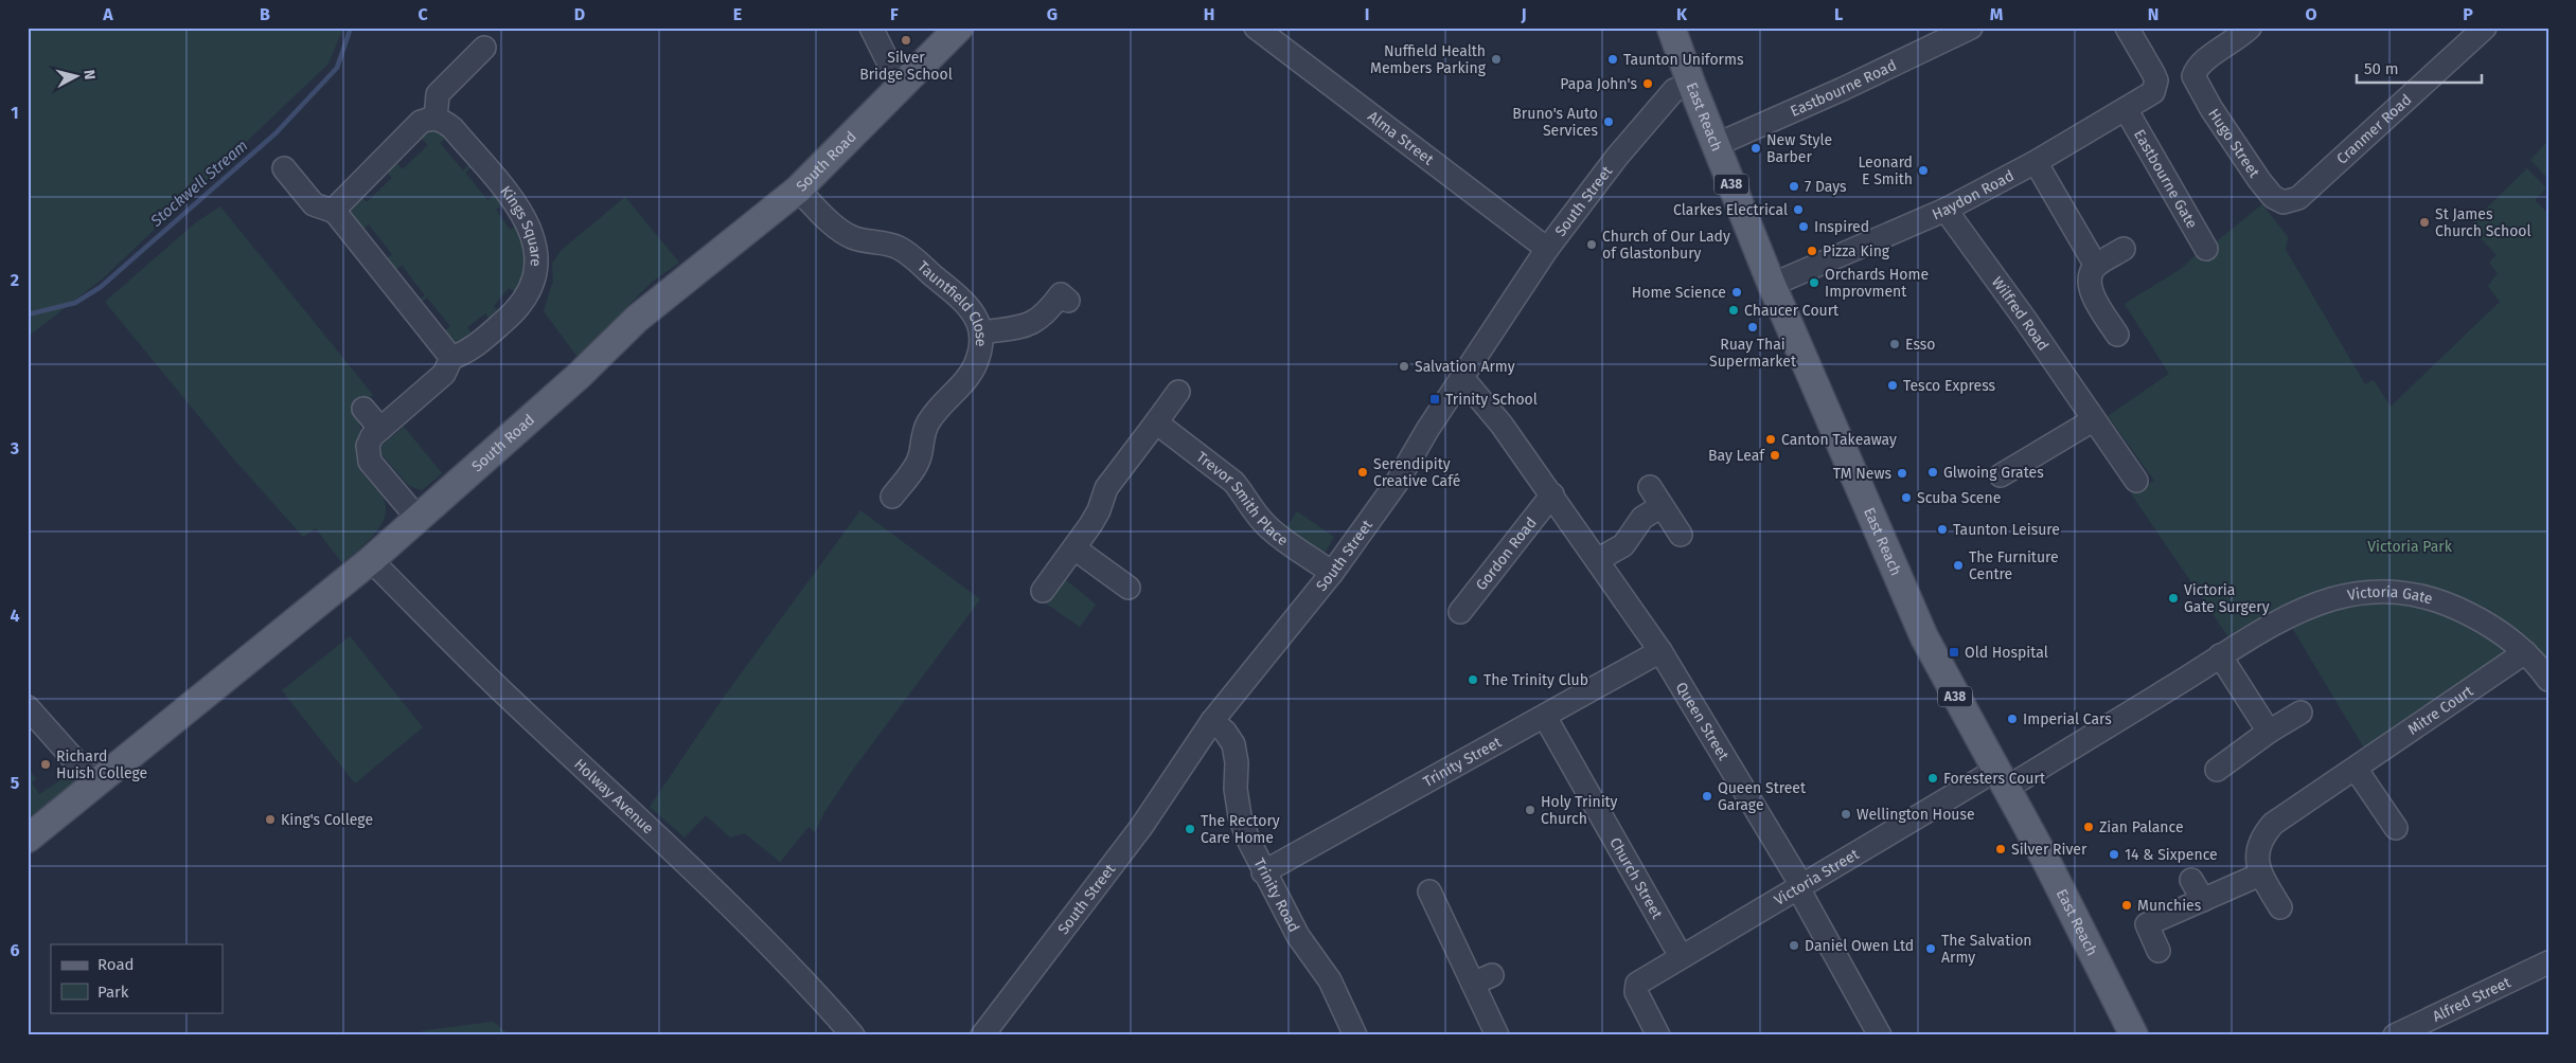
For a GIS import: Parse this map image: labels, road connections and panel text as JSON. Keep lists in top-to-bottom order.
{
  "streets": {
    "main road": ["East Reach", "South Road", "A38"],
    "street": [
      "Eastbourne Road",
      "Cranmer Road",
      "Alma Street",
      "Hugo Street",
      "Eastbourne Gate",
      "Haydon Road",
      "South Street",
      "Kings Square",
      "Tauntfield Close",
      "Wilfred Road",
      "Trevor Smith Place",
      "Gordon Road",
      "Victoria Gate",
      "Mitre Court",
      "Queen Street",
      "Trinity Street",
      "Holway Avenue",
      "Victoria Street",
      "Church Street",
      "Trinity Road",
      "Alfred Street"
    ]
  },
  "crossings": [
    ["Eastbourne Road", "East Reach"],
    ["East Reach", "Haydon Road"],
    ["East Reach", "South Street"],
    ["East Reach", "Victoria Gate"],
    ["East Reach", "Victoria Street"],
    ["Cranmer Road", "Hugo Street"],
    ["Alma Street", "South Street"],
    ["South Road", "Kings Square"],
    ["South Road", "Tauntfield Close"],
    ["South Road", "Holway Avenue"],
    ["Eastbourne Gate", "Haydon Road"],
    ["Haydon Road", "Wilfred Road"],
    ["South Street", "Trevor Smith Place"],
    ["South Street", "Queen Street"],
    ["South Street", "Trinity Road"],
    ["Gordon Road", "Queen Street"],
    ["Victoria Gate", "Mitre Court"],
    ["Victoria Gate", "Victoria Street"],
    ["Queen Street", "Trinity Street"],
    ["Queen Street", "Victoria Street"],
    ["Trinity Street", "Church Street"],
    ["Trinity Street", "Trinity Road"],
    ["Victoria Street", "Church Street"]
  ],
  "water": ["Stockwell Stream"],
  "parks": ["Victoria Park"],
  "places": {
    "other": [
      "Silver Bridge School",
      "Nuffield Health Members Parking",
      "Taunton Uniforms",
      "Papa John's",
      "Bruno's Auto Services",
      "New Style Barber",
      "Leonard E Smith",
      "7 Days",
      "Clarkes Electrical",
      "St James Church School",
      "Inspired",
      "Church of Our Lady of Glastonbury",
      "Pizza King",
      "Orchards Home Improvment",
      "Home Science",
      "Chaucer Court",
      "Ruay Thai Supermarket",
      "Esso",
      "Salvation Army",
      "Tesco Express",
      "Canton Takeaway",
      "Bay Leaf",
      "Serendipity Creative Café",
      "Glwoing Grates",
      "TM News",
      "Scuba Scene",
      "Taunton Leisure",
      "The Furniture Centre",
      "Victoria Gate Surgery",
      "The Trinity Club",
      "Imperial Cars",
      "Richard Huish College",
      "Foresters Court",
      "Queen Street Garage",
      "Holy Trinity Church",
      "Wellington House",
      "King's College",
      "Zian Palance",
      "The Rectory Care Home",
      "Silver River",
      "14 & Sixpence",
      "Munchies",
      "Daniel Owen Ltd",
      "The Salvation Army"
    ],
    "transit": ["Trinity School", "Old Hospital"]
  },
  "legend": ["Road", "Park"],
  "scale_bar": "50 m",
  "north": "right",
  "grid": {
    "columns": [
      "A",
      "B",
      "C",
      "D",
      "E",
      "F",
      "G",
      "H",
      "I",
      "J",
      "K",
      "L",
      "M",
      "N",
      "O",
      "P"
    ],
    "rows": [
      "1",
      "2",
      "3",
      "4",
      "5",
      "6"
    ]
  }
}
